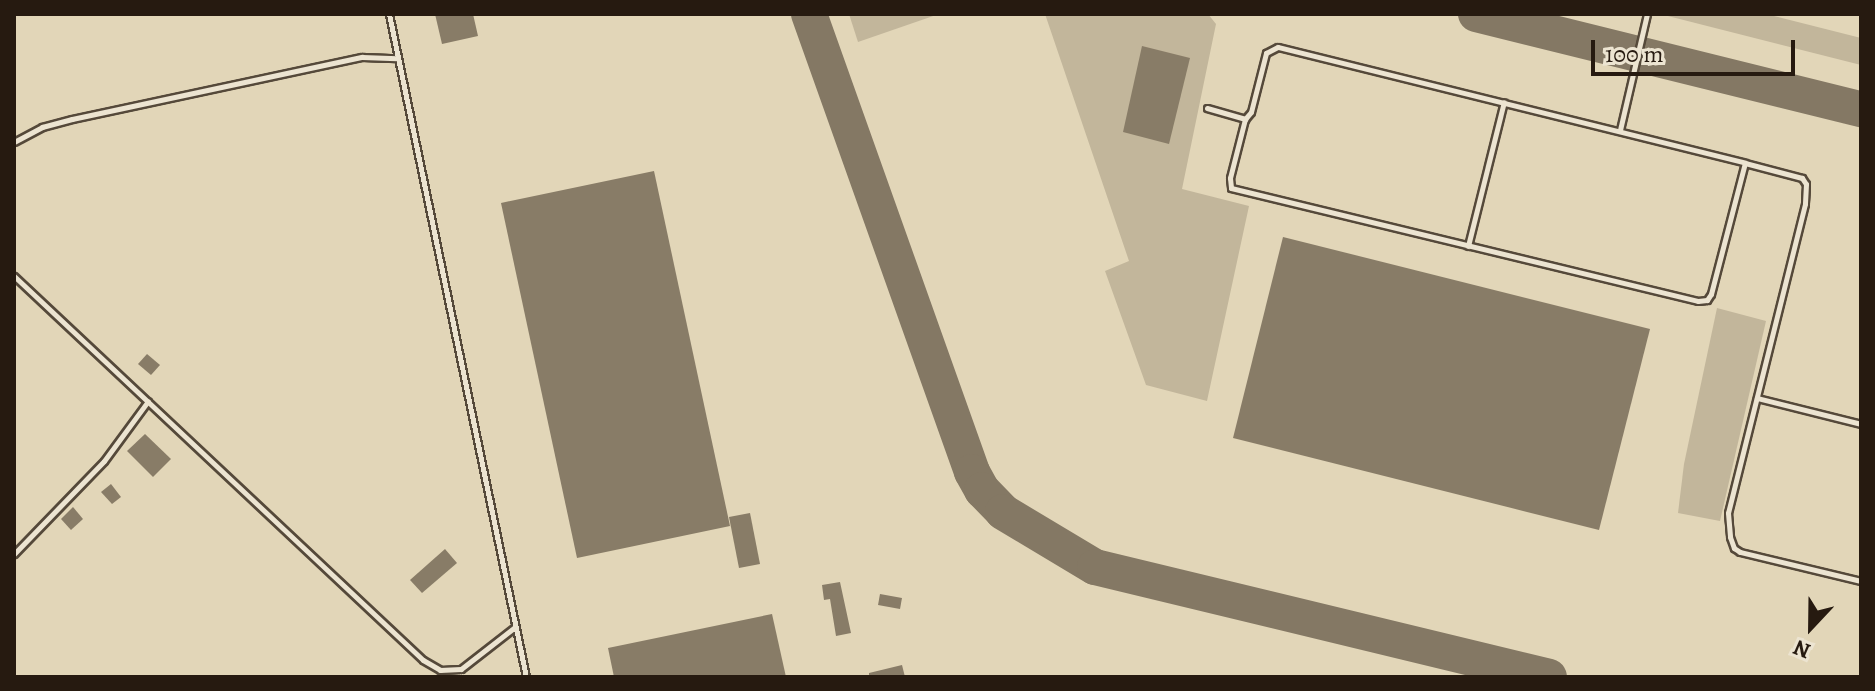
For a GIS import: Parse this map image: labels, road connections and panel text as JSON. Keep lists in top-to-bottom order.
{
  "scale_bar": "100 m",
  "north": "bottom"
}
